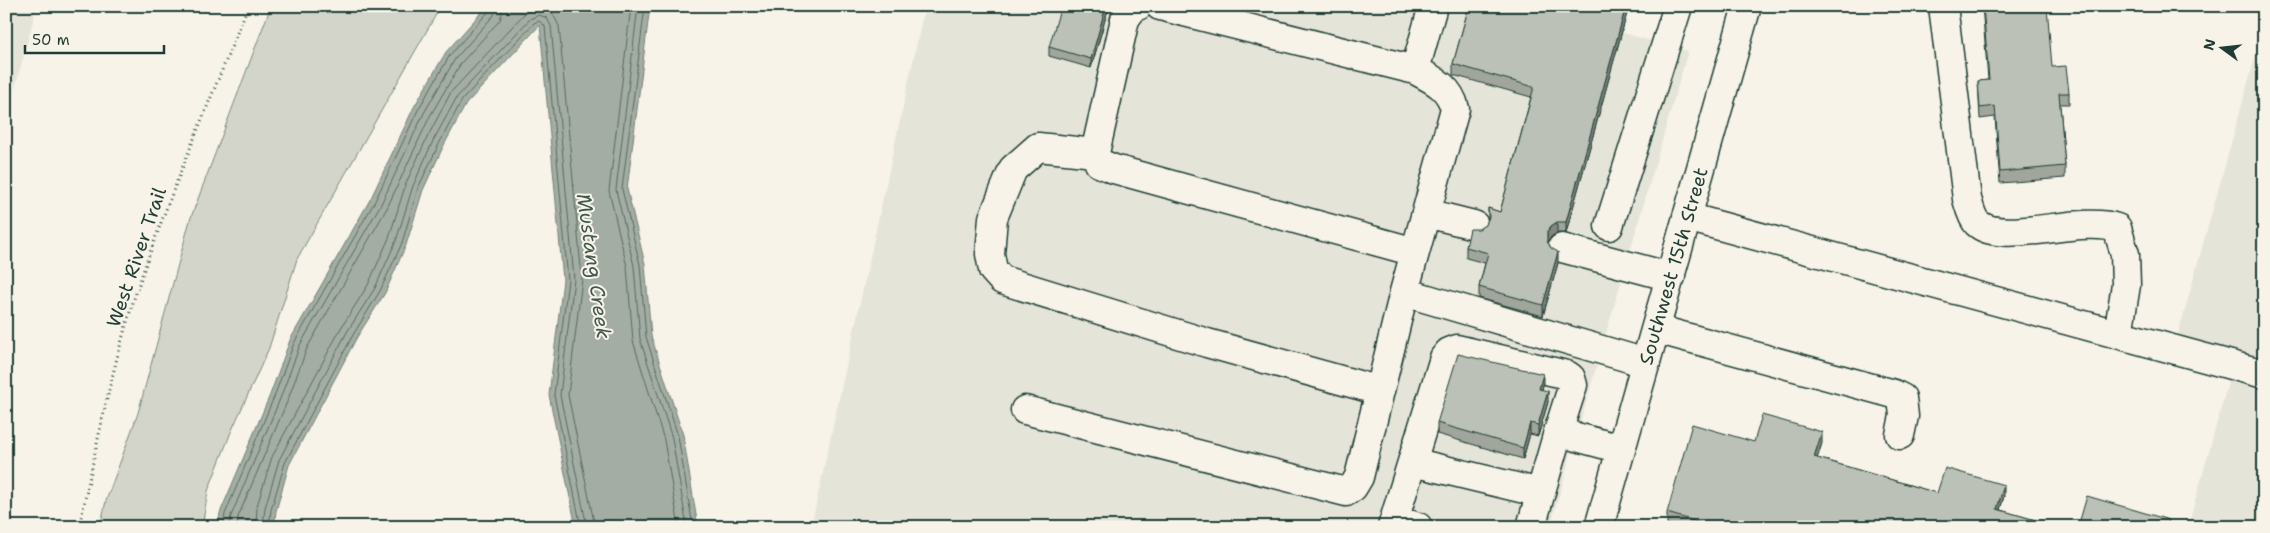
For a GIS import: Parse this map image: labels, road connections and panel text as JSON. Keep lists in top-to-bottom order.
{
  "streets": {
    "main road": ["Southwest 15th Street"],
    "path": ["West River Trail"]
  },
  "water": ["Mustang Creek"],
  "scale_bar": "50 m",
  "north": "left"
}
